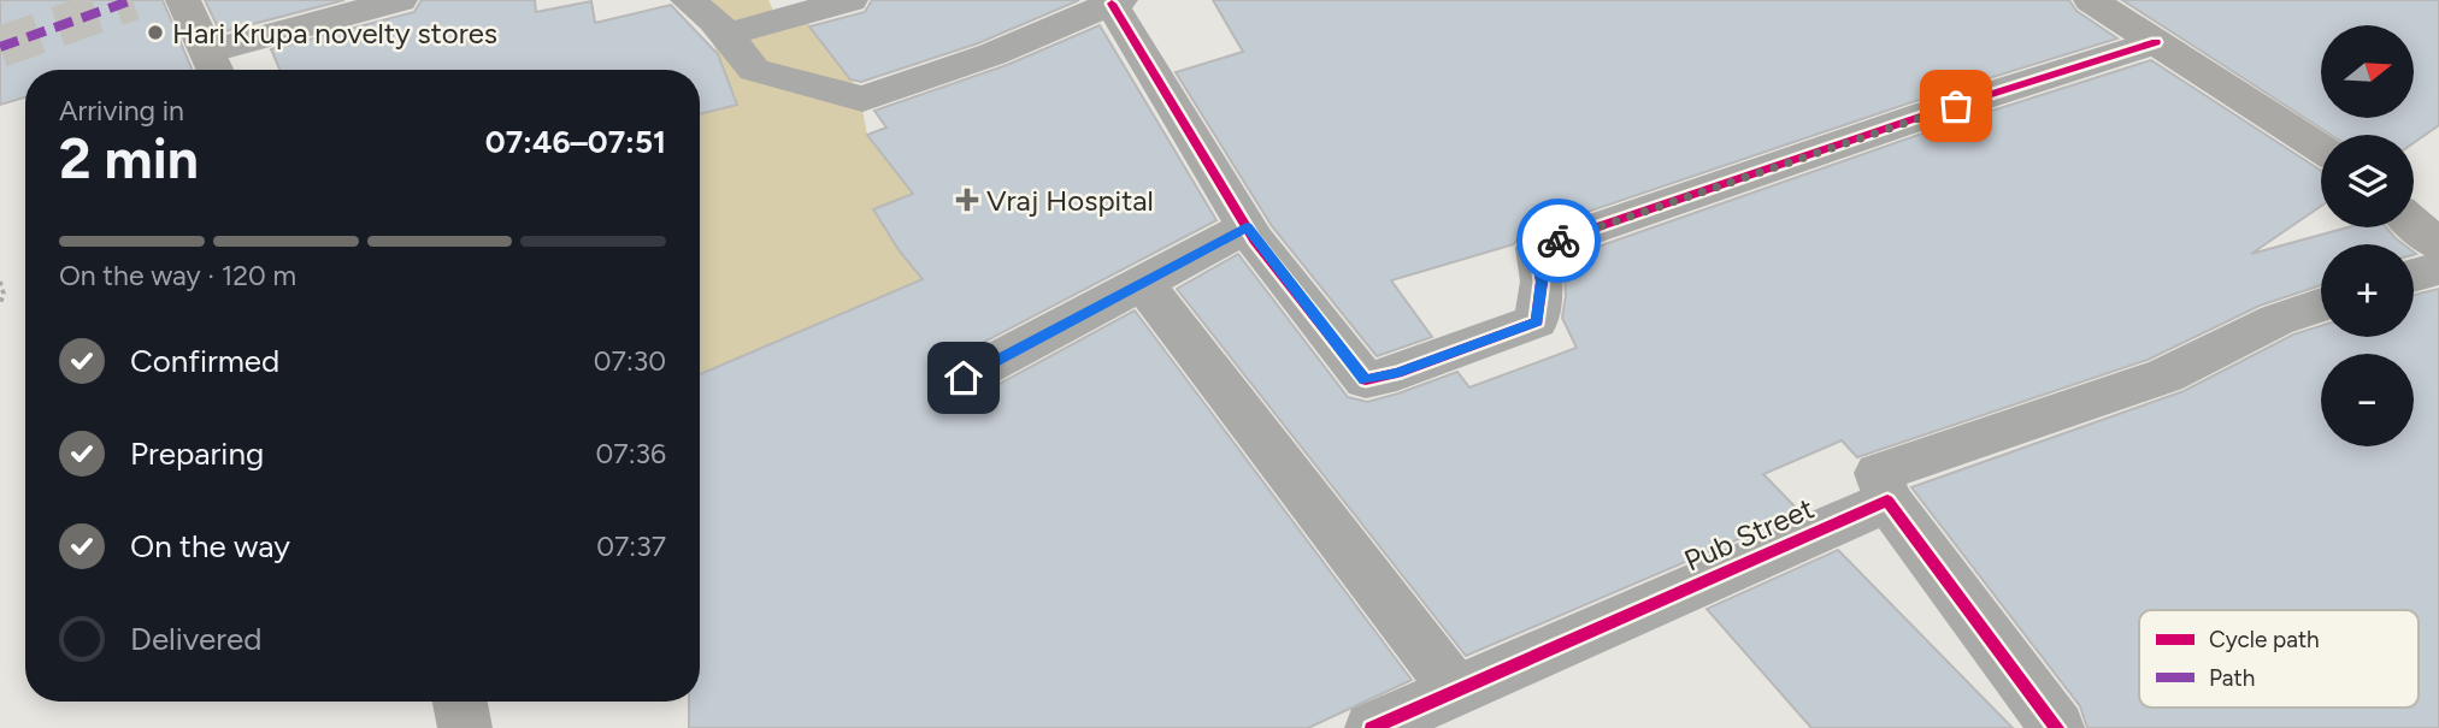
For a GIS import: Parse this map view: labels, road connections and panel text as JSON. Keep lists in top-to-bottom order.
{
  "streets": {
    "street": ["Pub Street"]
  },
  "places": {
    "other": ["Hari Krupa novelty stores"],
    "health": ["Vraj Hospital"]
  },
  "legend": ["Cycle path", "Path"],
  "north": "right",
  "page": {
    "map_buttons": ["+", "−"],
    "heading": ["2 min", "Arriving in", "07:46–07:51"],
    "bar": "On the way · 120 m",
    "list": [
      ["Confirmed", "07:30"],
      ["Preparing", "07:36"],
      ["On the way", "07:37"],
      "Delivered"
    ]
  }
}
